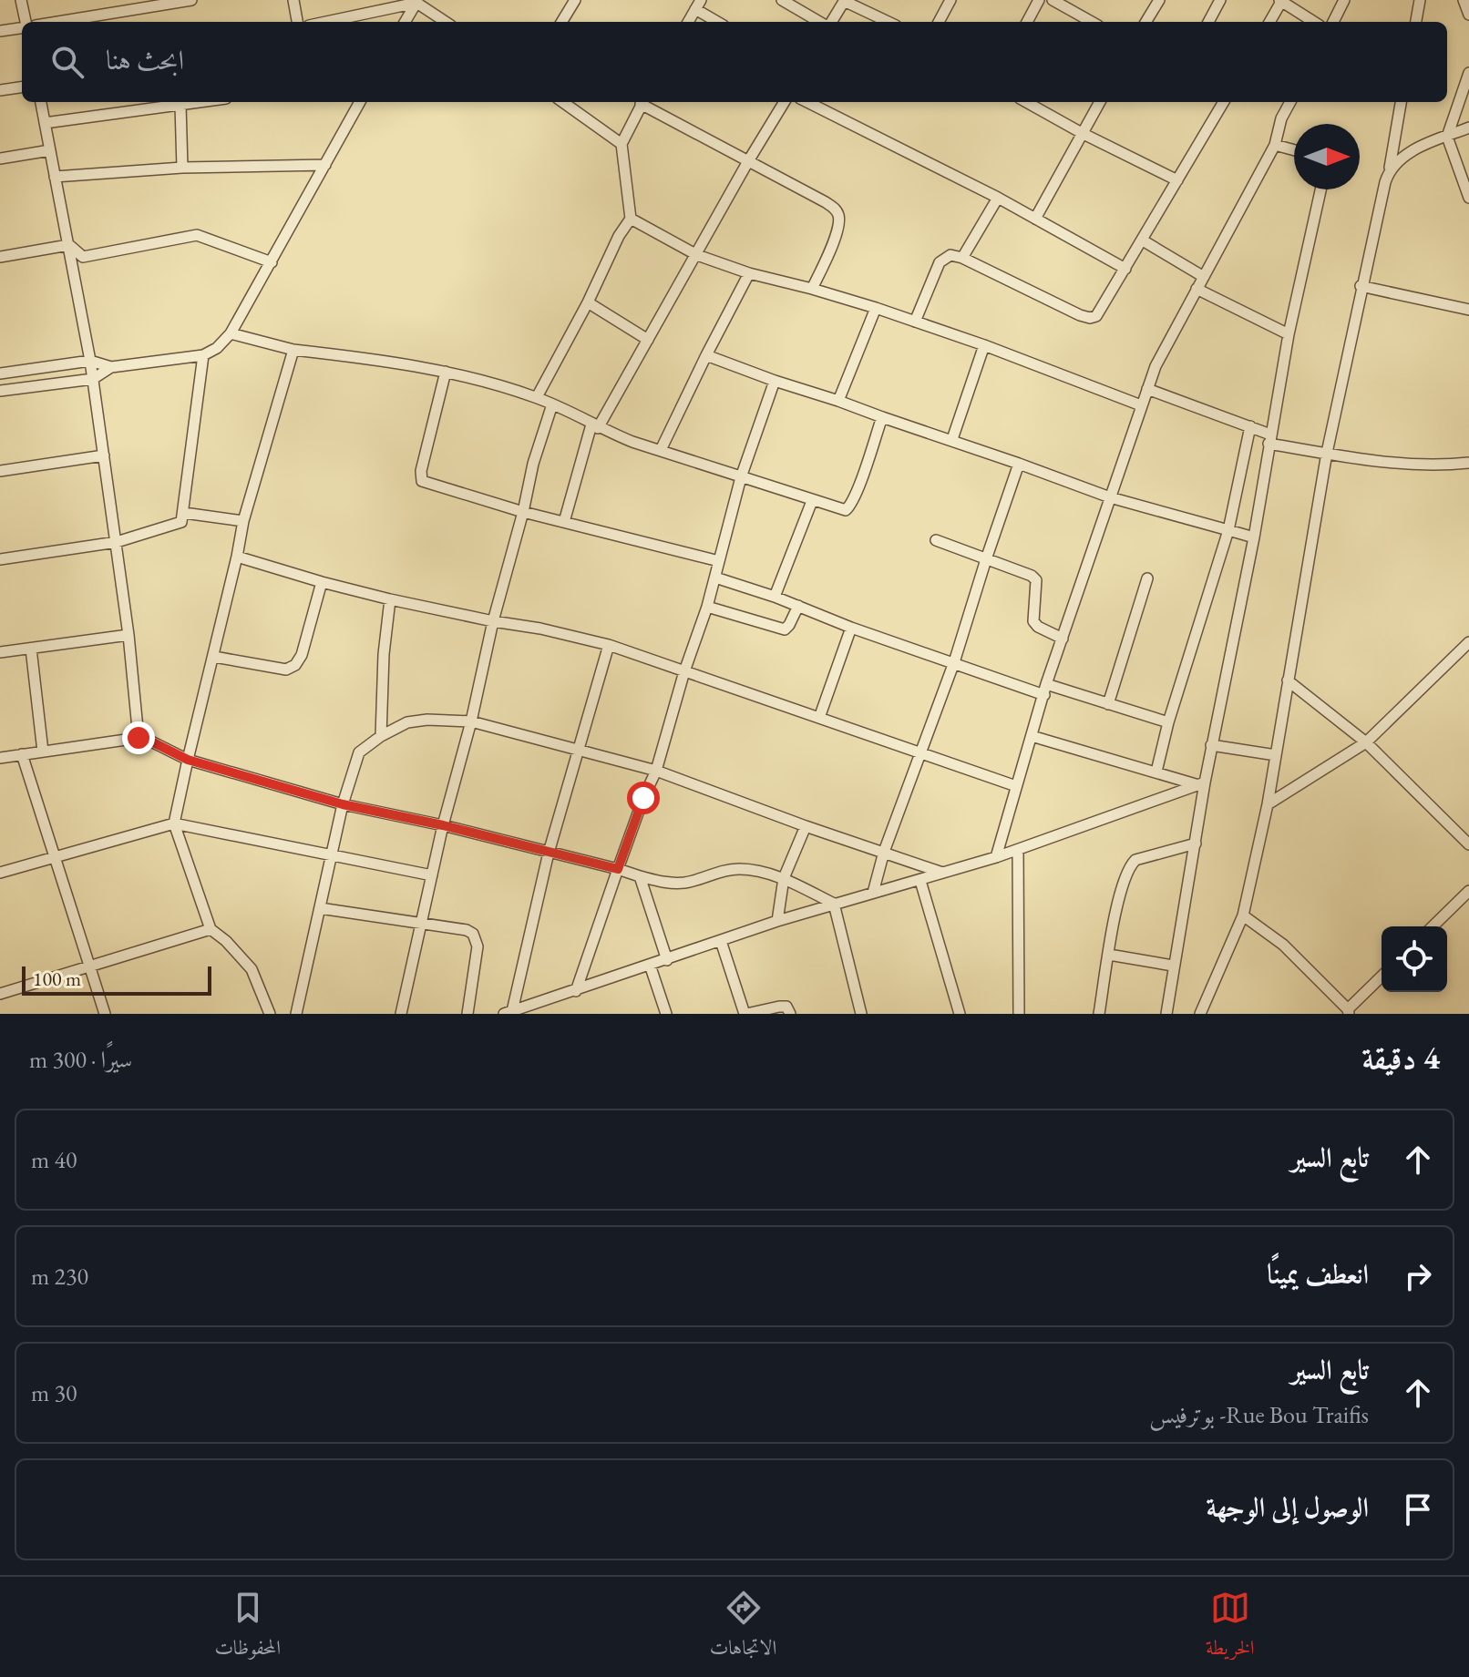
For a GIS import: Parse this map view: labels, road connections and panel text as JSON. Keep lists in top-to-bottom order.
{
  "scale_bar": "100 m",
  "north": "right",
  "page": {
    "search": "ابحث هنا",
    "scale": "100 m",
    "heading": ["4 دقيقة", "سيرًا · 300 m"],
    "list": [
      ["تابع السير", "40 m"],
      ["انعطف يمينًا", "230 m"],
      ["تابع السير", "Rue Bou Traifis- بوترفيس", "30 m"],
      "الوصول إلى الوجهة"
    ],
    "nav": ["الخريطة", "الاتجاهات", "المحفوظات"]
  }
}
